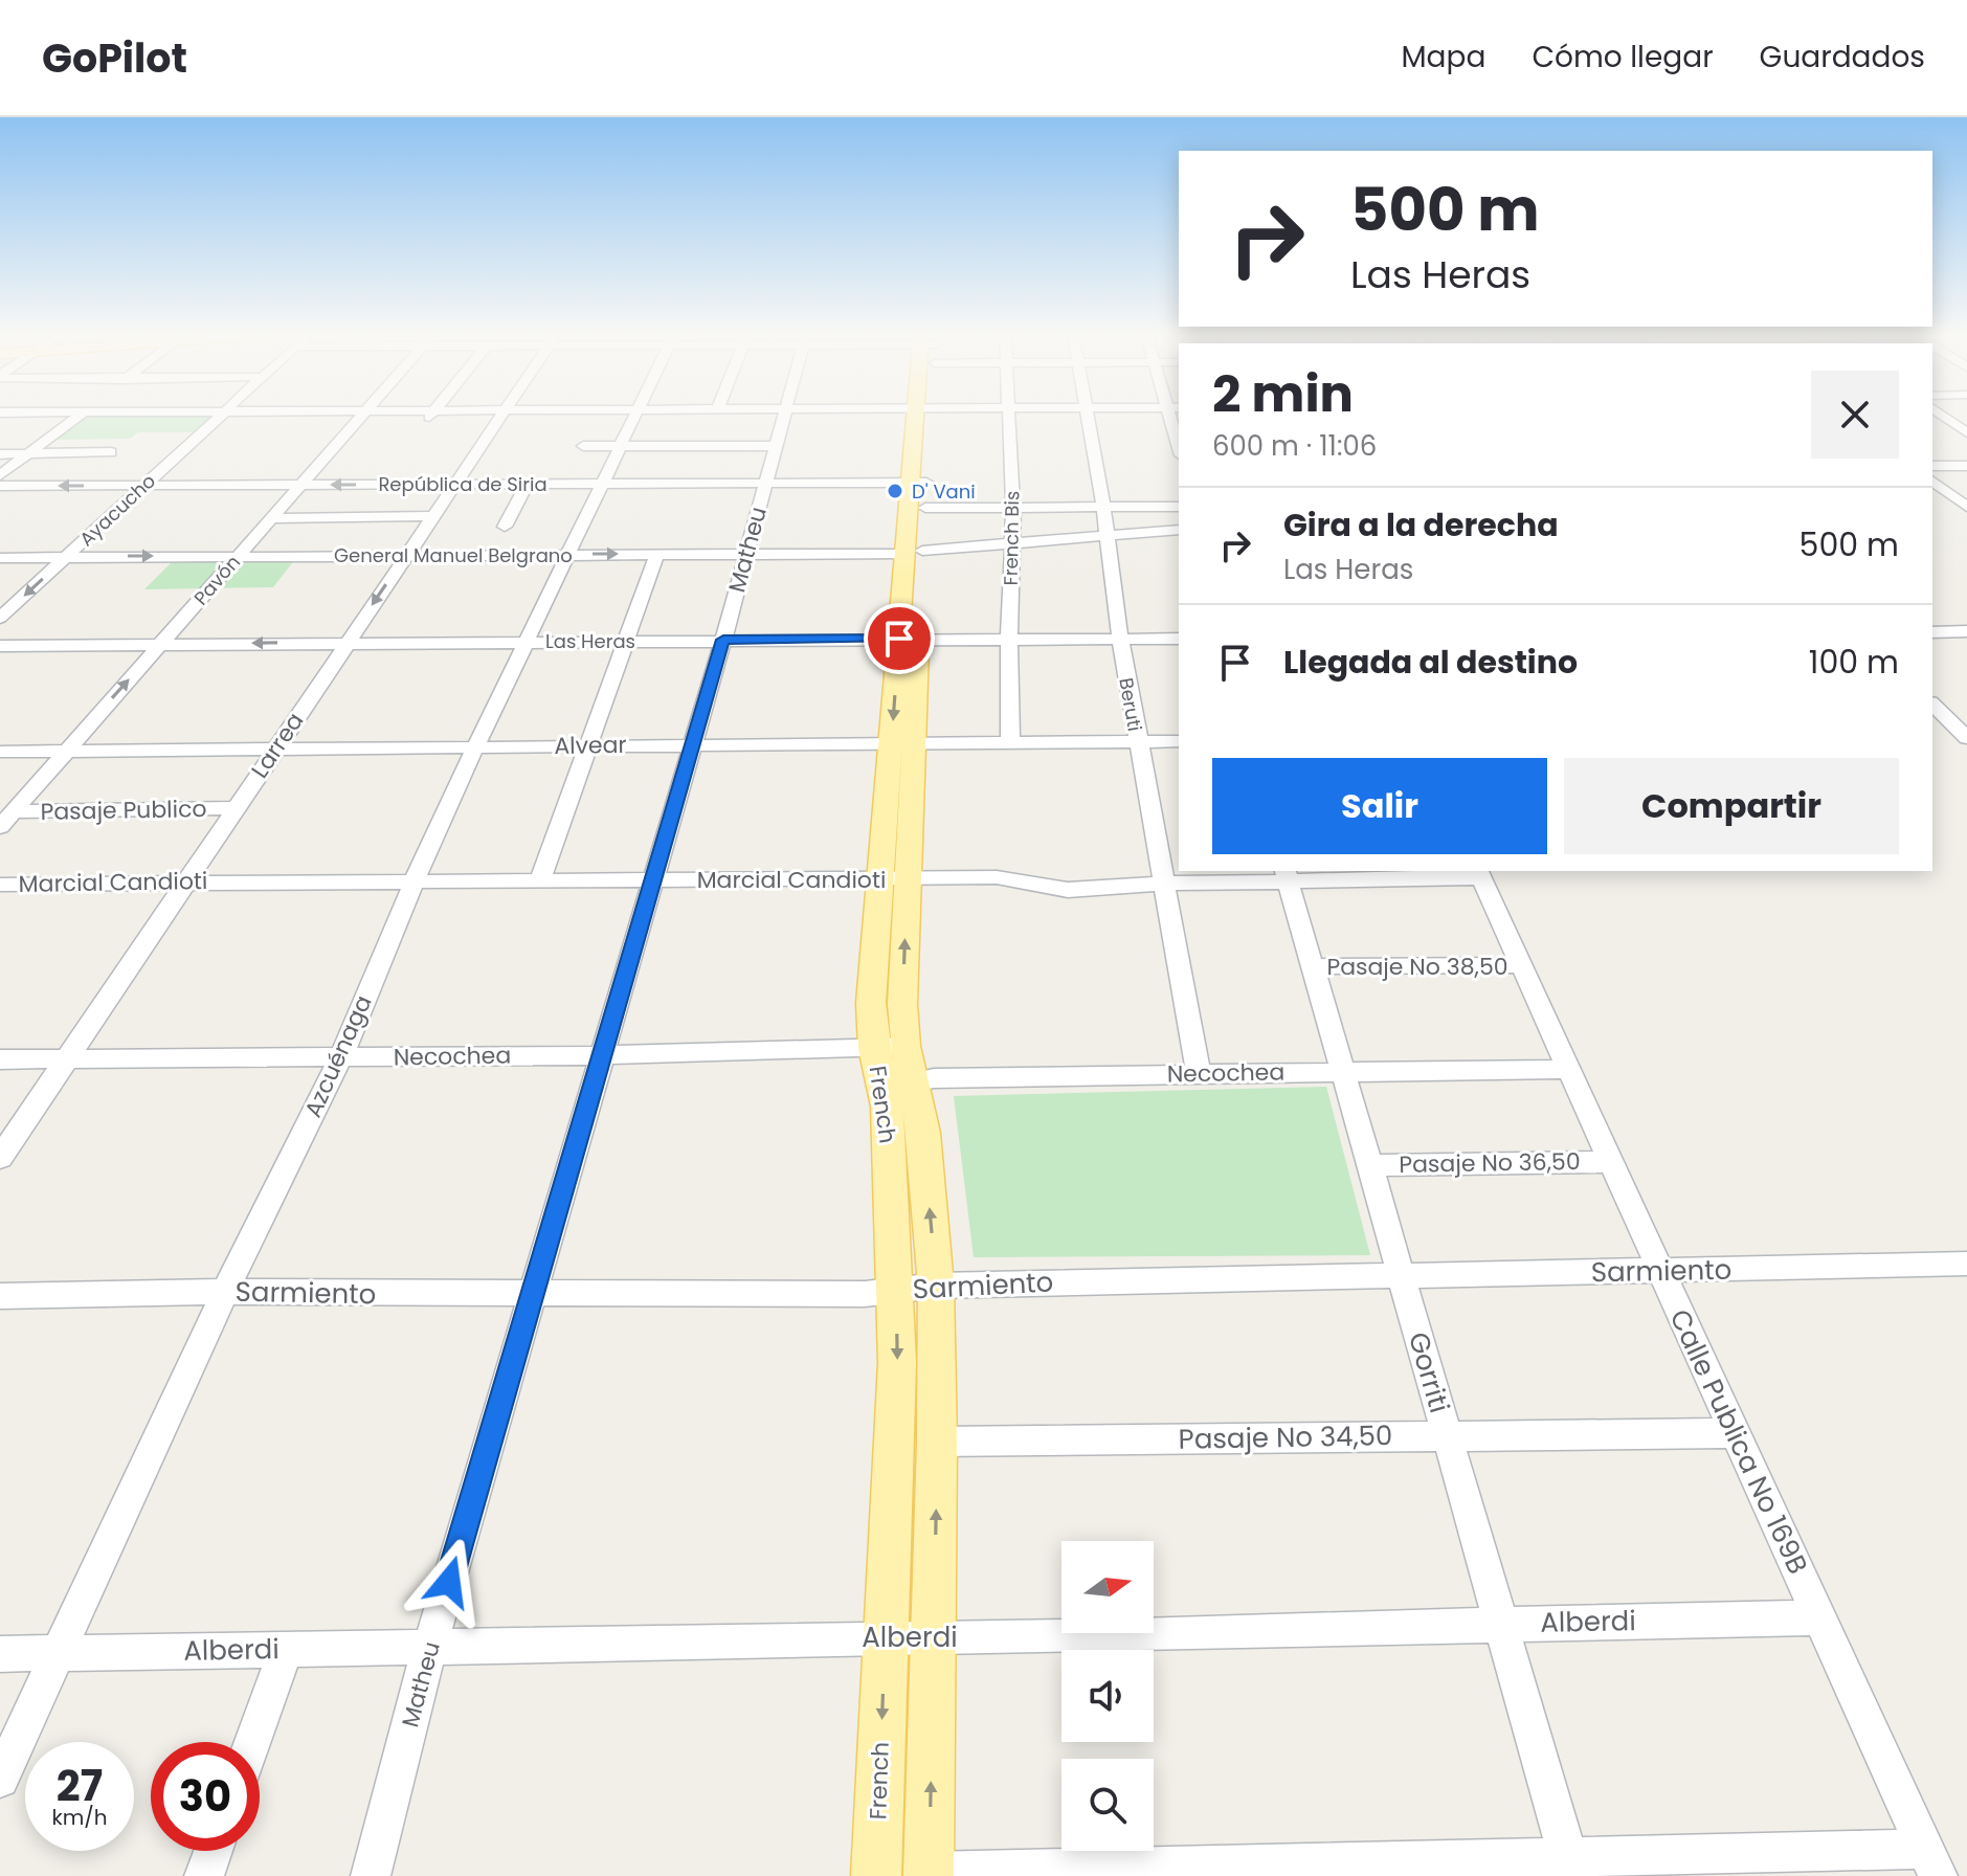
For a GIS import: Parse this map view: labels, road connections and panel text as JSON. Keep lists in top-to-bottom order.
{
  "streets": {
    "main road": ["French"],
    "street": [
      "República de Siria",
      "Ayacucho",
      "French Bis",
      "Matheu",
      "General Manuel Belgrano",
      "Pavón",
      "Las Heras",
      "Beruti",
      "Larrea",
      "Alvear",
      "Pasaje Publico",
      "Marcial Candioti",
      "Pasaje No 38,50",
      "Azcuénaga",
      "Necochea",
      "Pasaje No 36,50",
      "Sarmiento",
      "Gorriti",
      "Pasaje No 34,50",
      "Calle Publica No 169B",
      "Alberdi"
    ]
  },
  "crossings": [
    ["República de Siria", "Ayacucho"],
    ["República de Siria", "Matheu"],
    ["República de Siria", "Pavón"],
    ["República de Siria", "Larrea"],
    ["República de Siria", "Azcuénaga"],
    ["República de Siria", "French"],
    ["Ayacucho", "General Manuel Belgrano"],
    ["French Bis", "Las Heras"],
    ["French Bis", "Alvear"],
    ["Matheu", "General Manuel Belgrano"],
    ["Matheu", "Las Heras"],
    ["Matheu", "Alvear"],
    ["Matheu", "Marcial Candioti"],
    ["Matheu", "Necochea"],
    ["Matheu", "Sarmiento"],
    ["Matheu", "Alberdi"],
    ["General Manuel Belgrano", "Pavón"],
    ["General Manuel Belgrano", "Larrea"],
    ["General Manuel Belgrano", "Azcuénaga"],
    ["General Manuel Belgrano", "French"],
    ["Pavón", "Las Heras"],
    ["Pavón", "Alvear"],
    ["Pavón", "Pasaje Publico"],
    ["Las Heras", "Beruti"],
    ["Las Heras", "Larrea"],
    ["Las Heras", "Azcuénaga"],
    ["Las Heras", "French"],
    ["Beruti", "Alvear"],
    ["Beruti", "Marcial Candioti"],
    ["Beruti", "Necochea"],
    ["Larrea", "Alvear"],
    ["Larrea", "Pasaje Publico"],
    ["Larrea", "Marcial Candioti"],
    ["Larrea", "Necochea"],
    ["Alvear", "Azcuénaga"],
    ["Alvear", "French"],
    ["Marcial Candioti", "Azcuénaga"],
    ["Marcial Candioti", "French"],
    ["Marcial Candioti", "Gorriti"],
    ["Marcial Candioti", "Calle Publica No 169B"],
    ["Pasaje No 38,50", "Gorriti"],
    ["Pasaje No 38,50", "Calle Publica No 169B"],
    ["Azcuénaga", "Necochea"],
    ["Azcuénaga", "Sarmiento"],
    ["Azcuénaga", "Alberdi"],
    ["Necochea", "French"],
    ["Necochea", "Gorriti"],
    ["Necochea", "Calle Publica No 169B"],
    ["French", "Sarmiento"],
    ["French", "Pasaje No 34,50"],
    ["French", "Alberdi"],
    ["Pasaje No 36,50", "Gorriti"],
    ["Pasaje No 36,50", "Calle Publica No 169B"],
    ["Sarmiento", "Gorriti"],
    ["Sarmiento", "Calle Publica No 169B"],
    ["Gorriti", "Pasaje No 34,50"],
    ["Gorriti", "Alberdi"],
    ["Pasaje No 34,50", "Calle Publica No 169B"],
    ["Calle Publica No 169B", "Alberdi"]
  ],
  "places": ["D' Vani"],
  "north": "right",
  "page": {
    "header": "GoPilot",
    "nav": ["Mapa", "Cómo llegar", "Guardados"],
    "turn": ["500 m", "Las Heras"],
    "heading": ["2 min", "600 m · 11:06"],
    "list": [
      {
        "name": "Gira a la derecha",
        "note": "Las Heras",
        "value": "500 m"
      },
      {
        "name": "Llegada al destino",
        "value": "100 m"
      }
    ],
    "buttons": ["Salir", "Compartir"],
    "speed": "27 km/h",
    "limit": "30"
  }
}
